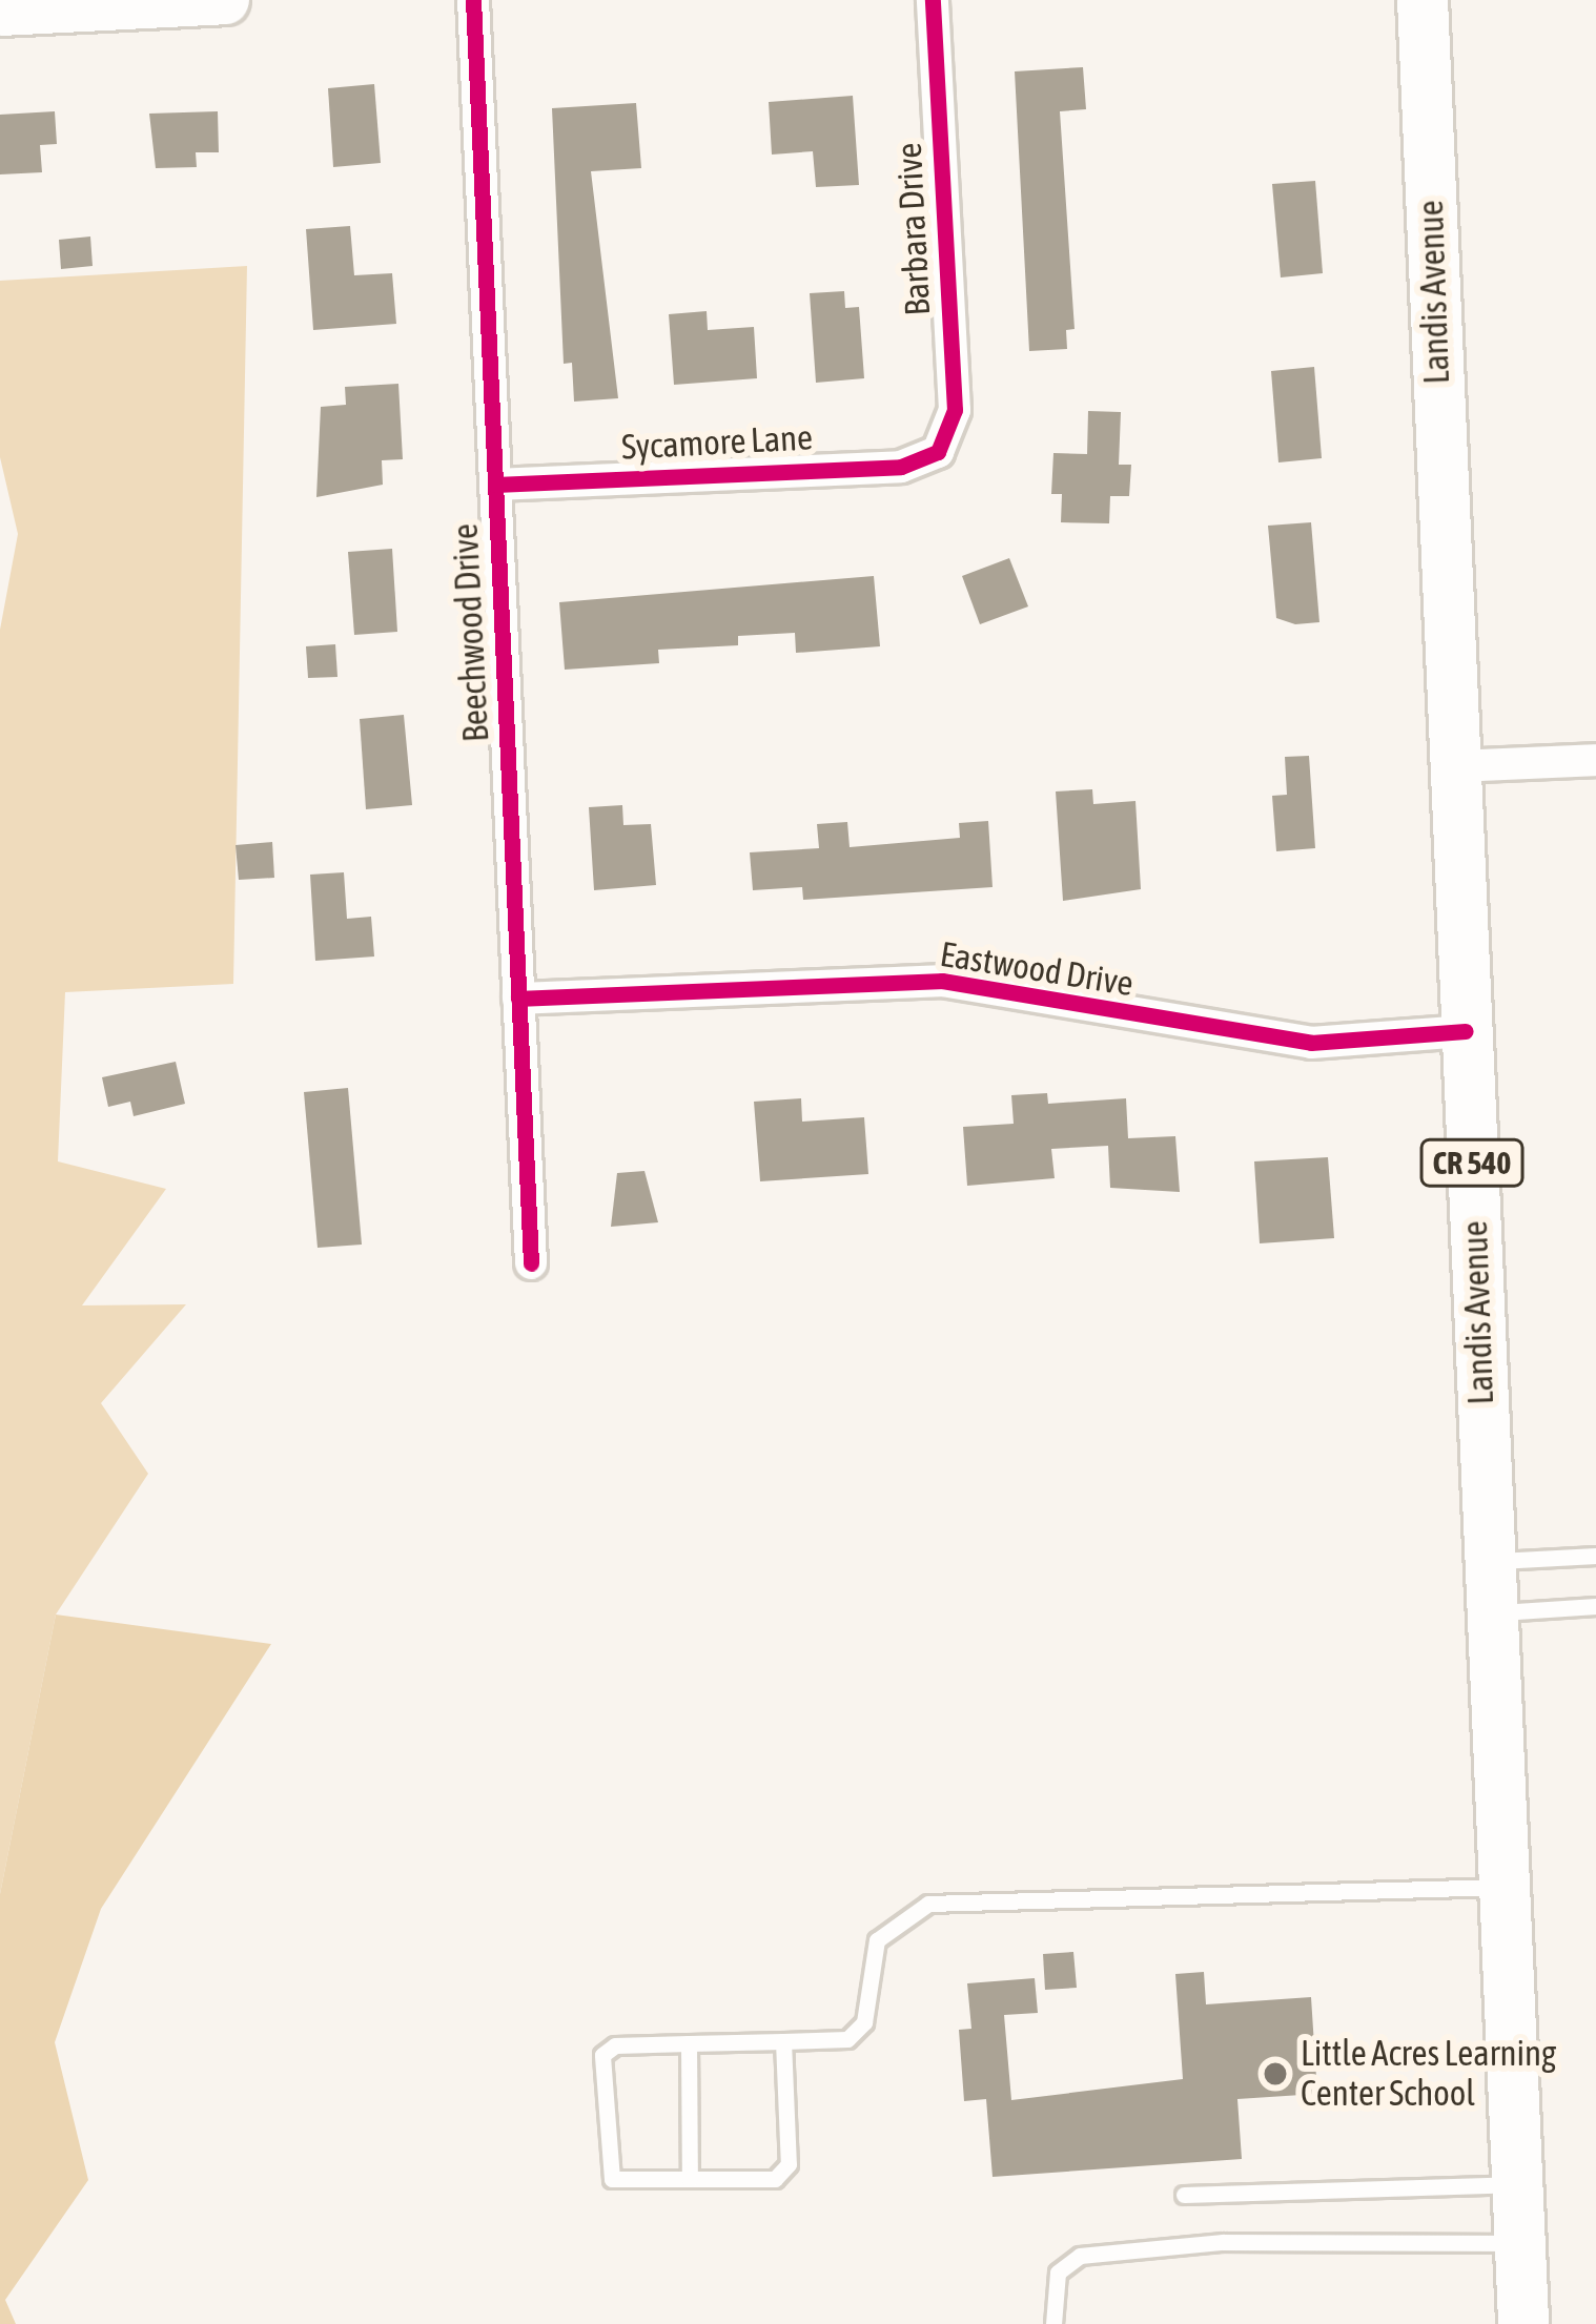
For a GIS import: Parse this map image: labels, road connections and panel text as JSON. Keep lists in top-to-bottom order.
{
  "streets": {
    "main road": ["Landis Avenue", "CR 540"],
    "street": [
      "Barbara Drive",
      "Sycamore Lane",
      "Beechwood Drive",
      "Eastwood Drive"
    ]
  },
  "crossings": [
    ["Barbara Drive", "Sycamore Lane"],
    ["Landis Avenue", "Eastwood Drive"],
    ["Sycamore Lane", "Beechwood Drive"],
    ["Beechwood Drive", "Eastwood Drive"]
  ],
  "places": ["Little Acres Learning Center School"]
}
